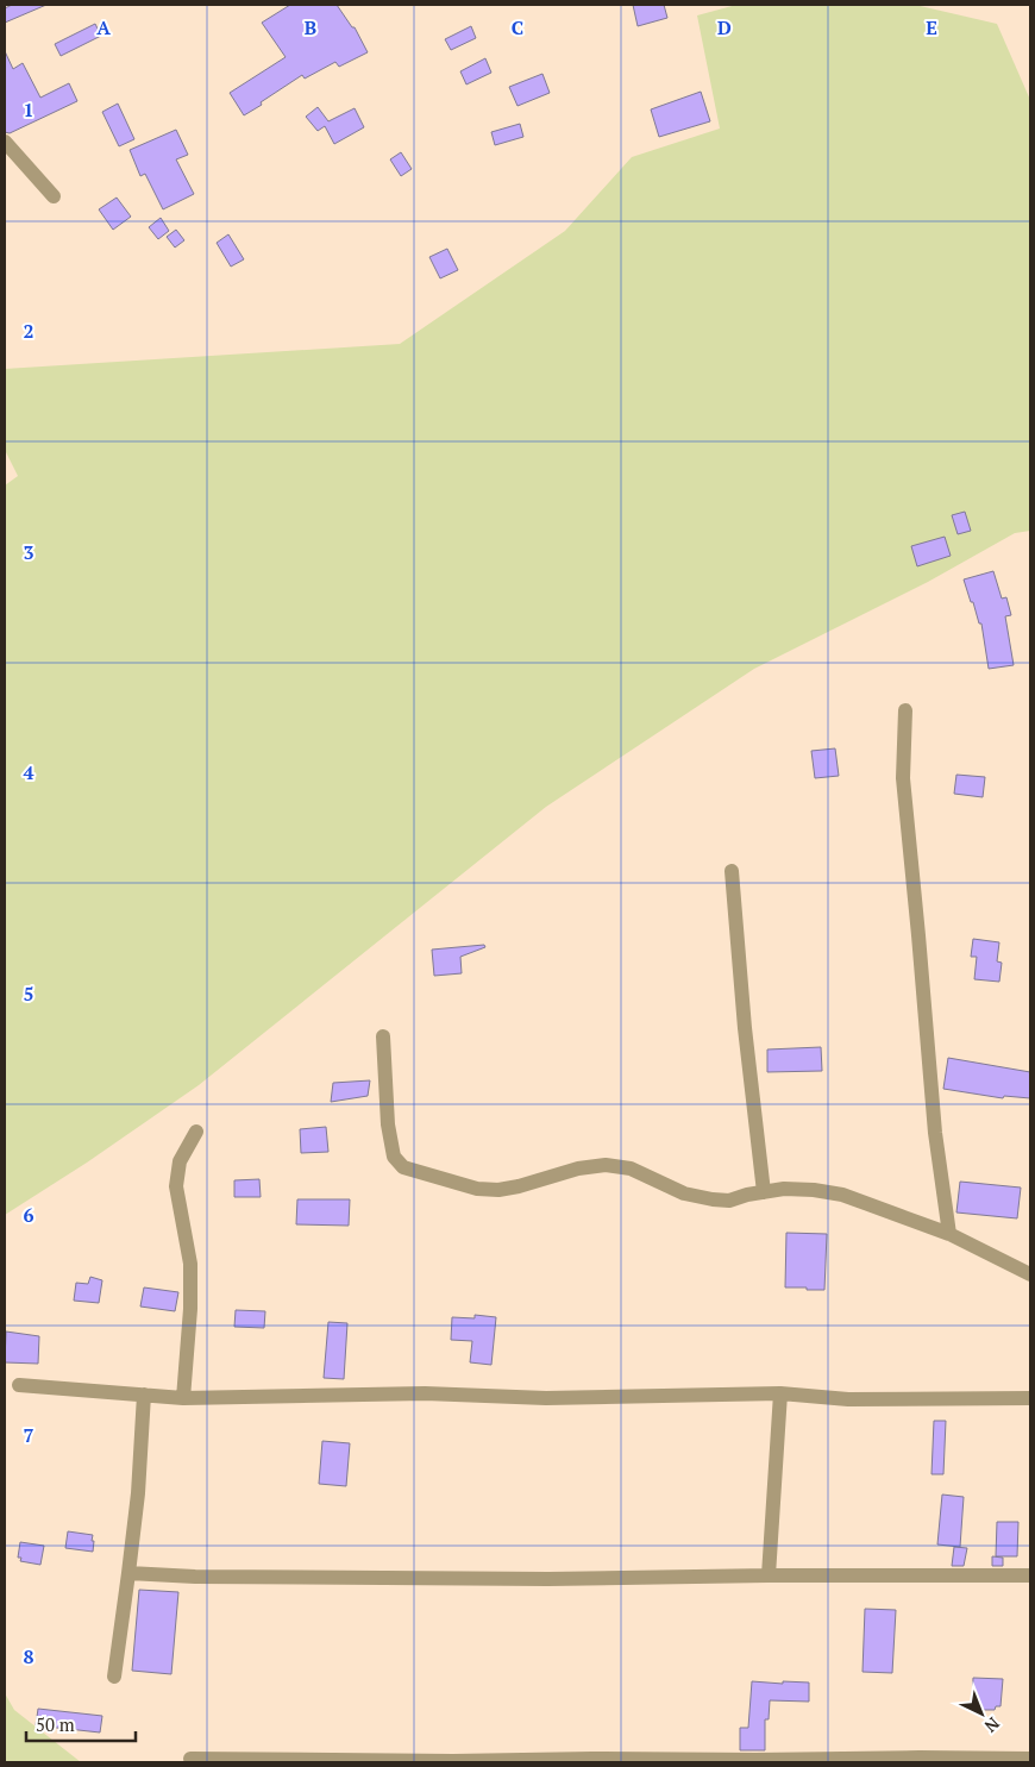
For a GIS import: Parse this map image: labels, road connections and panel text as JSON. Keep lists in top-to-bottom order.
{
  "scale_bar": "50 m",
  "north": "bottom right",
  "grid": {
    "columns": [
      "A",
      "B",
      "C",
      "D",
      "E"
    ],
    "rows": [
      "1",
      "2",
      "3",
      "4",
      "5",
      "6",
      "7",
      "8"
    ]
  }
}
